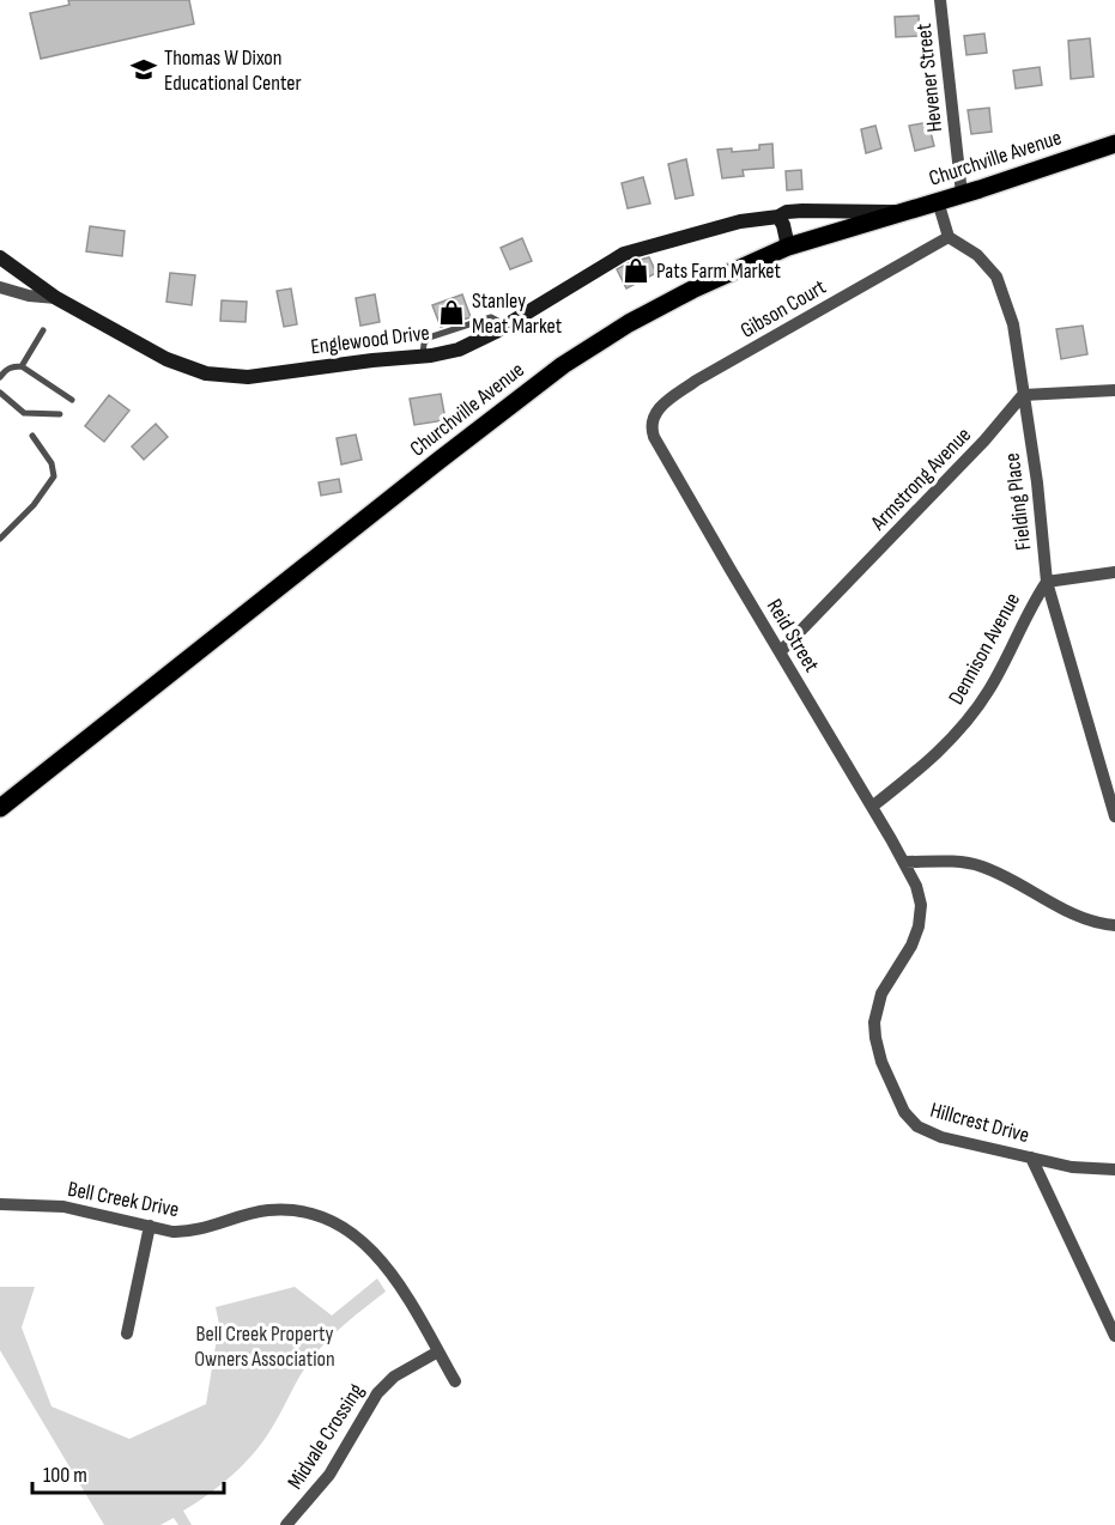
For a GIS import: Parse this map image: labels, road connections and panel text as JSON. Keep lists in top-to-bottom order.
{
  "streets": {
    "main road": ["Churchville Avenue"],
    "street": [
      "Hevener Street",
      "Gibson Court",
      "Englewood Drive",
      "Armstrong Avenue",
      "Fielding Place",
      "Reid Street",
      "Dennison Avenue",
      "Hillcrest Drive",
      "Bell Creek Drive",
      "Midvale Crossing"
    ]
  },
  "crossings": [
    ["Hevener Street", "Churchville Avenue"],
    ["Churchville Avenue", "Englewood Drive"],
    ["Gibson Court", "Fielding Place"],
    ["Gibson Court", "Reid Street"],
    ["Armstrong Avenue", "Fielding Place"],
    ["Armstrong Avenue", "Reid Street"],
    ["Fielding Place", "Dennison Avenue"],
    ["Reid Street", "Dennison Avenue"],
    ["Reid Street", "Hillcrest Drive"],
    ["Bell Creek Drive", "Midvale Crossing"]
  ],
  "parks": ["Bell Creek Property Owners Association"],
  "places": {
    "school or university": ["Thomas W Dixon Educational Center"],
    "shop": ["Pats Farm Market", "Stanley Meat Market"]
  },
  "scale_bar": "100 m"
}
